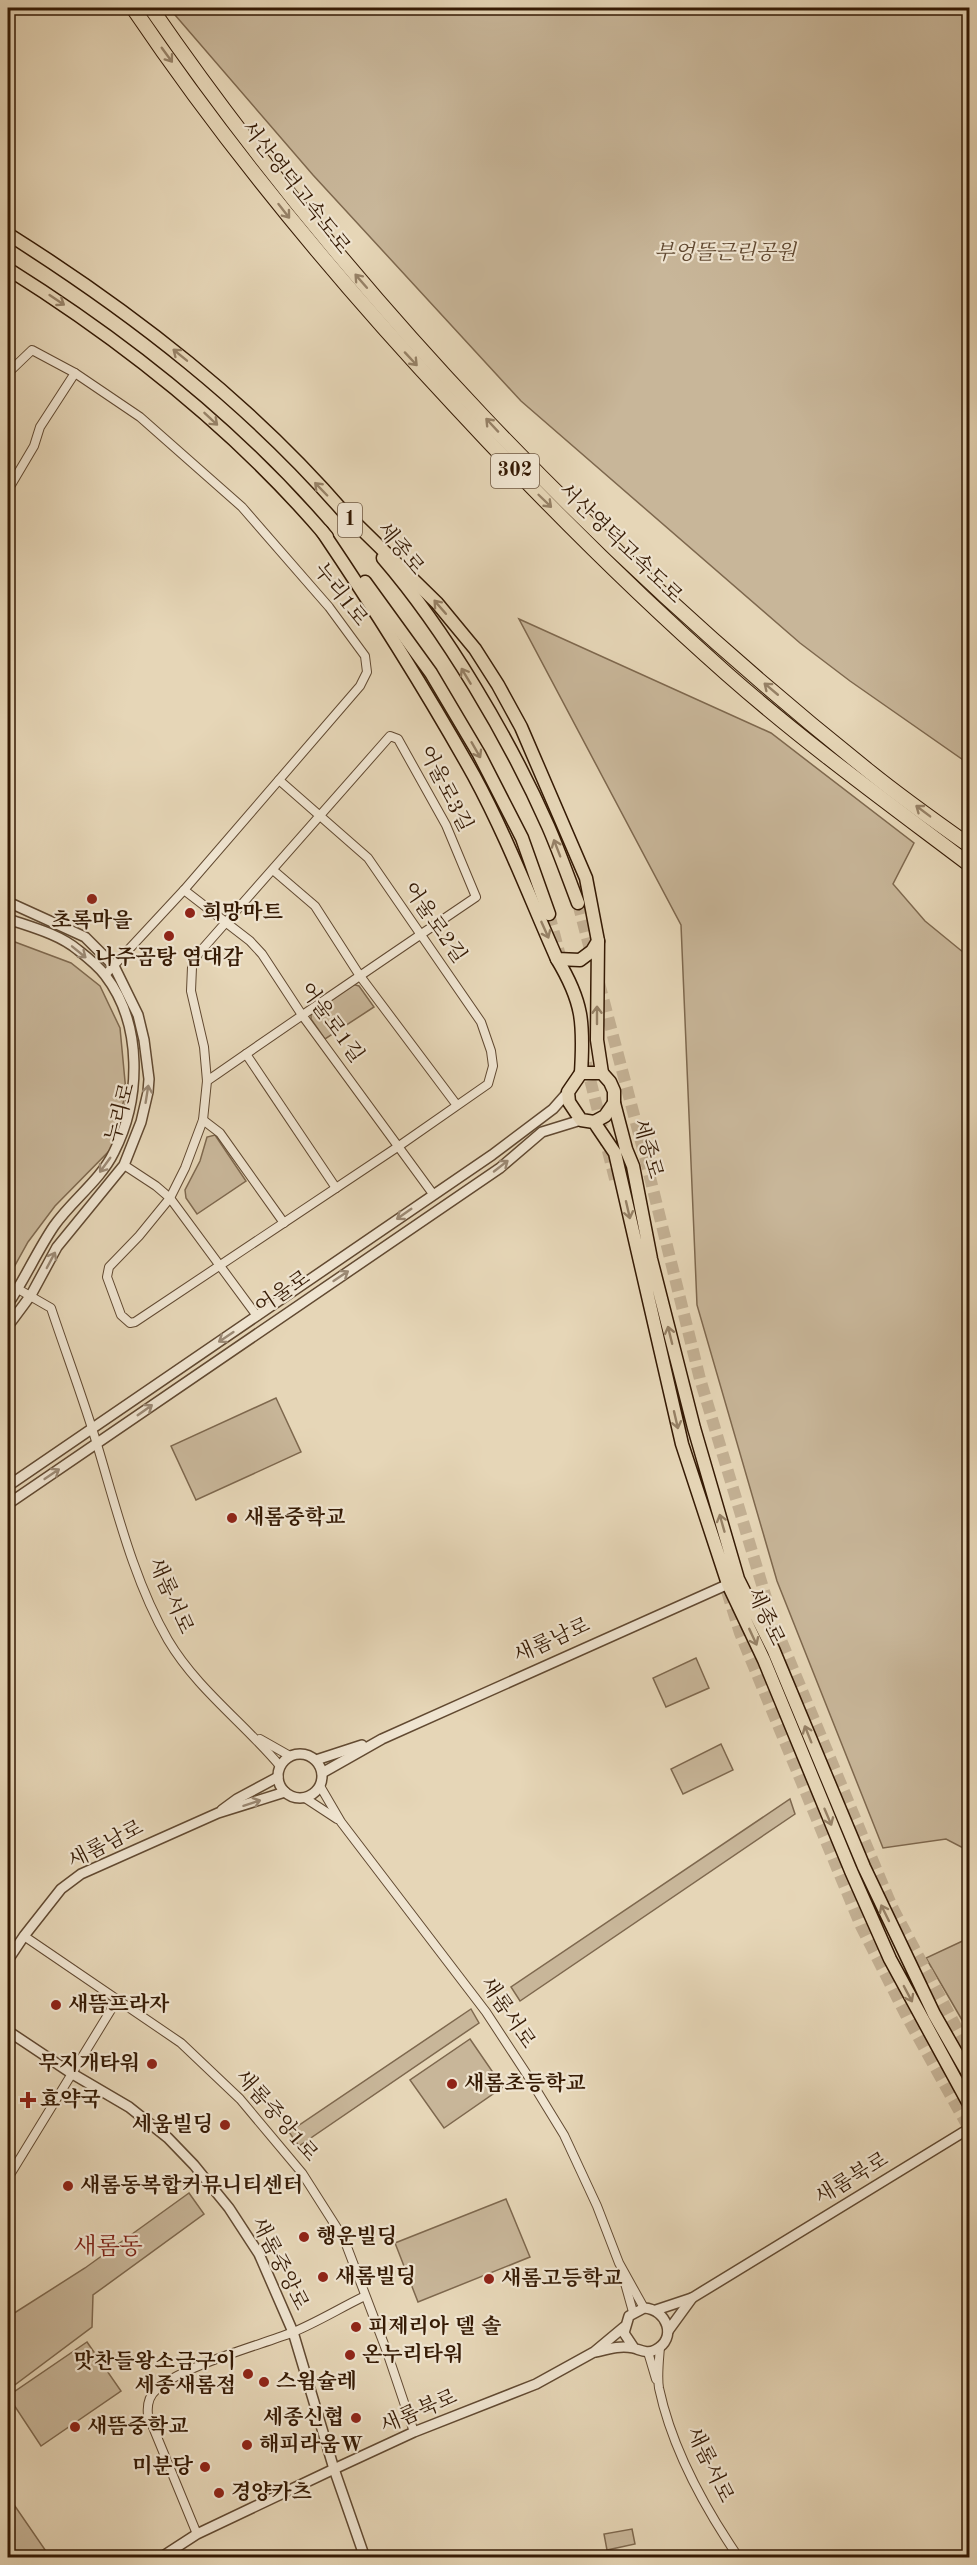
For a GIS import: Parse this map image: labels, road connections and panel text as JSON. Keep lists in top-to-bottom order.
{
  "streets": {
    "highway": ["서산영덕고속도로", "302"],
    "main road": ["1", "세종로"],
    "street": [
      "누리1로",
      "어울로3길",
      "어울로2길",
      "어울로1길",
      "누리로",
      "어울로",
      "새롬서로",
      "새롬남로",
      "새롬중앙1로",
      "새롬북로",
      "새롬중앙로"
    ]
  },
  "crossings": [
    ["세종로", "어울로"],
    ["세종로", "새롬남로"],
    ["누리1로", "어울로2길"],
    ["누리1로", "어울로1길"],
    ["누리1로", "누리로"],
    ["어울로3길", "어울로2길"],
    ["어울로3길", "어울로1길"],
    ["어울로2길", "어울로1길"],
    ["어울로1길", "어울로"],
    ["누리로", "새롬서로"],
    ["어울로", "새롬서로"],
    ["새롬서로", "새롬북로"],
    ["새롬남로", "새롬중앙1로"],
    ["새롬중앙1로", "새롬북로"],
    ["새롬북로", "새롬중앙로"]
  ],
  "districts": ["새롬동"],
  "parks": ["부엉뜰근린공원"],
  "places": {
    "other": [
      "초록마을",
      "희망마트",
      "나주곰탕 염대감",
      "새롬중학교",
      "새뜸프라자",
      "무지개타워",
      "새롬초등학교",
      "세움빌딩",
      "새롬동복합커뮤니티센터",
      "행운빌딩",
      "새롬빌딩",
      "새롬고등학교",
      "피제리아 델 솔",
      "온누리타워",
      "맛찬들왕소금구이 세종새롬점",
      "스윔슐레",
      "세종신협",
      "새뜸중학교",
      "해피라움W",
      "미분당",
      "경양카츠"
    ],
    "health": ["효약국"]
  }
}
